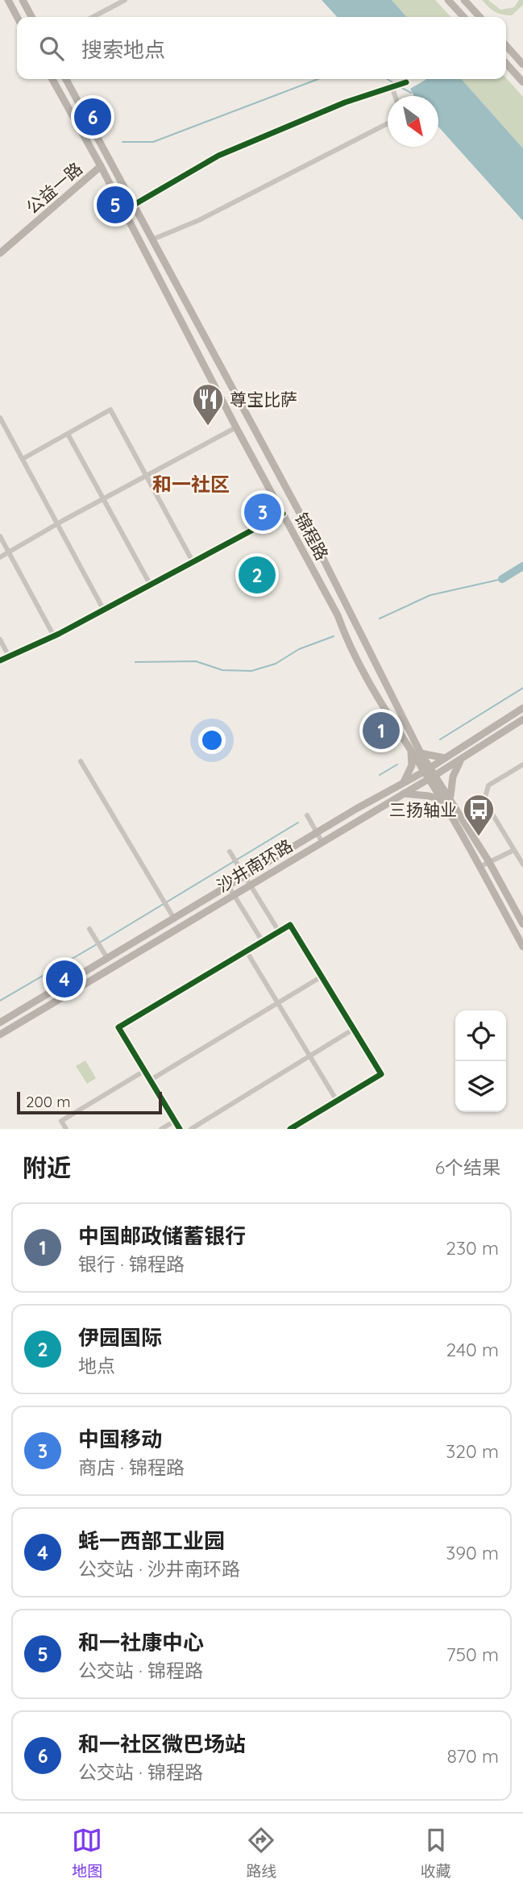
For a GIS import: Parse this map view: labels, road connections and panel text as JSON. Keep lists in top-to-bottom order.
{
  "streets": {
    "main road": ["公益一路", "锦程路", "沙井南环路"]
  },
  "crossings": [
    ["公益一路", "锦程路"],
    ["锦程路", "沙井南环路"]
  ],
  "districts": ["和一社区"],
  "places": {
    "restaurant": ["尊宝比萨"],
    "bus stop": ["三扬轴业"]
  },
  "scale_bar": "200 m",
  "north": "bottom right",
  "page": {
    "search": "搜索地点",
    "pins": [
      "6",
      "5",
      "3",
      "2",
      "1",
      "4"
    ],
    "scale": "200 m",
    "heading": ["附近", "6个结果"],
    "list": [
      {
        "mark": "1",
        "name": "中国邮政储蓄银行",
        "note": "银行 · 锦程路",
        "value": "230 m"
      },
      {
        "mark": "2",
        "name": "伊园国际",
        "note": "地点",
        "value": "240 m"
      },
      {
        "mark": "3",
        "name": "中国移动",
        "note": "商店 · 锦程路",
        "value": "320 m"
      },
      {
        "mark": "4",
        "name": "蚝一西部工业园",
        "note": "公交站 · 沙井南环路",
        "value": "390 m"
      },
      {
        "mark": "5",
        "name": "和一社康中心",
        "note": "公交站 · 锦程路",
        "value": "750 m"
      },
      {
        "mark": "6",
        "name": "和一社区微巴场站",
        "note": "公交站 · 锦程路",
        "value": "870 m"
      }
    ],
    "nav": ["地图", "路线", "收藏"]
  }
}
